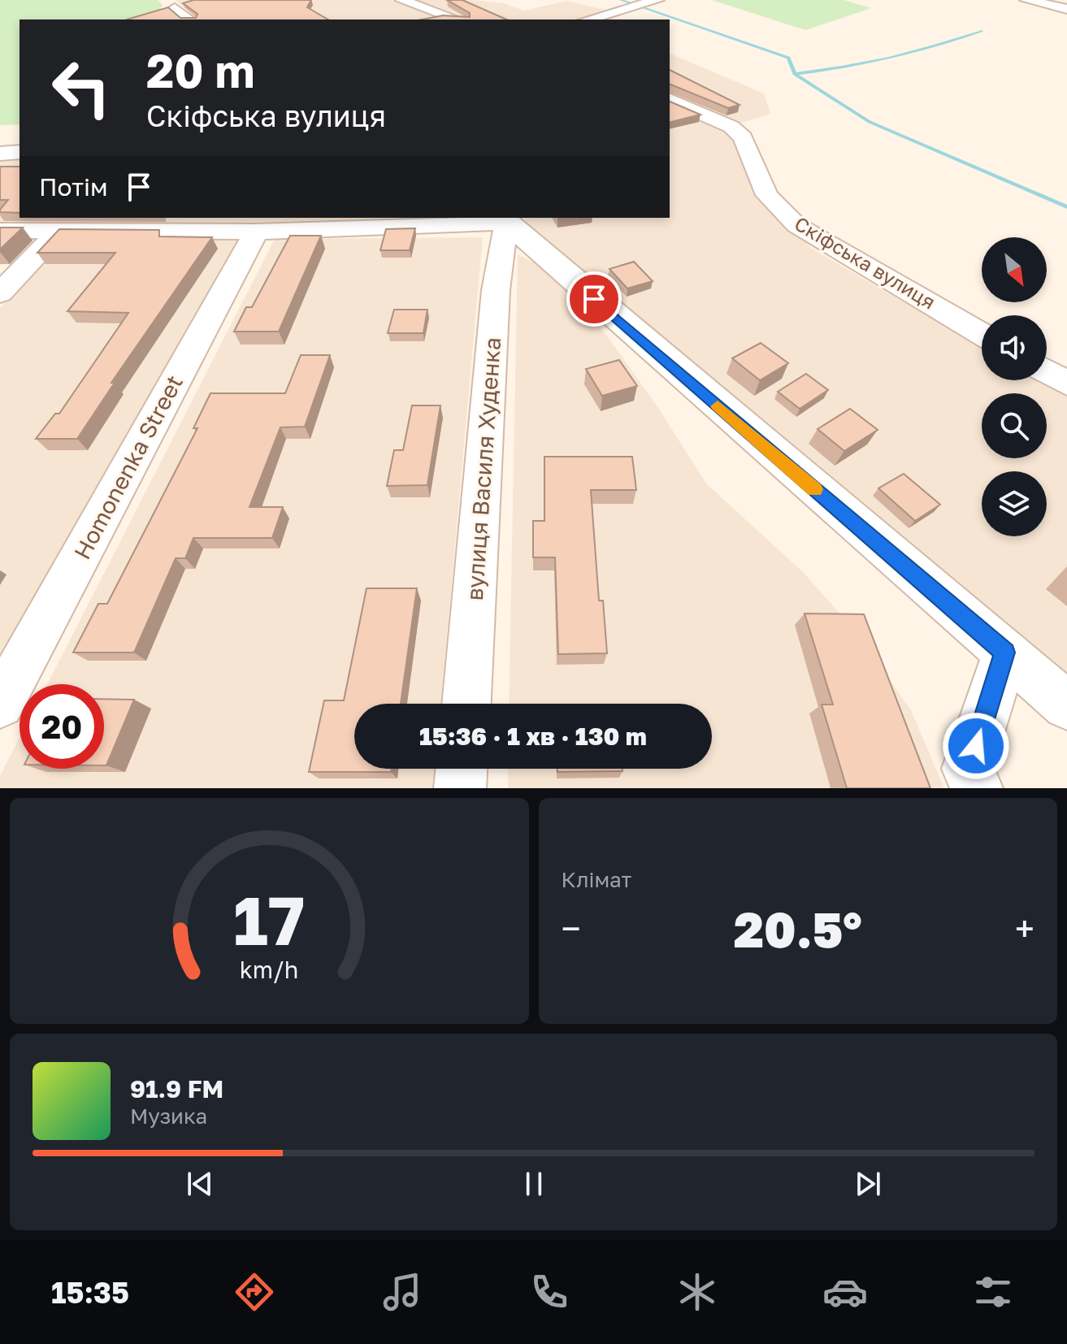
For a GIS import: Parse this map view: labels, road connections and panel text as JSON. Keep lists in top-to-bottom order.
{
  "streets": {
    "street": ["Скіфська вулиця", "Homonenka Street", "вулиця Василя Худенка"]
  },
  "north": "bottom right",
  "page": {
    "turn": ["20 m", "Скіфська вулиця"],
    "then": "Потім",
    "limit": "20",
    "trip": "15:36 · 1 хв · 130 m",
    "tile": "Клімат",
    "heat": ["−", "20.5°", "+"],
    "song": ["91.9 FM", "Музика"],
    "tabs": "15:35",
    "gauge": ["17", "km/h"]
  }
}
